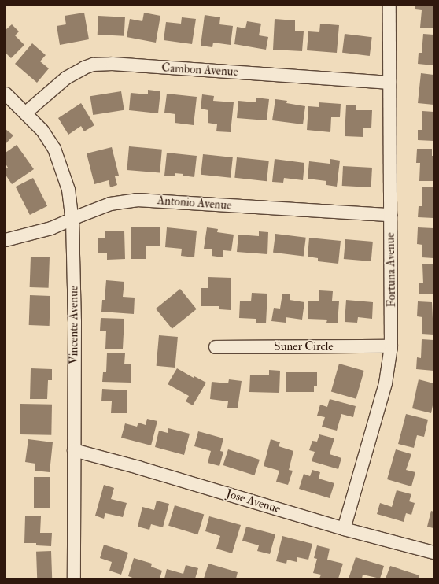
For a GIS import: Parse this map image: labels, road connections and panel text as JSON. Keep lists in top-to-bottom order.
{
  "streets": {
    "street": [
      "Cambon Avenue",
      "Antonio Avenue",
      "Fortuna Avenue",
      "Vincente Avenue",
      "Suner Circle",
      "Jose Avenue"
    ]
  },
  "crossings": [
    ["Cambon Avenue", "Fortuna Avenue"],
    ["Cambon Avenue", "Vincente Avenue"],
    ["Antonio Avenue", "Fortuna Avenue"],
    ["Antonio Avenue", "Vincente Avenue"],
    ["Fortuna Avenue", "Suner Circle"],
    ["Fortuna Avenue", "Jose Avenue"],
    ["Vincente Avenue", "Jose Avenue"]
  ]
}
